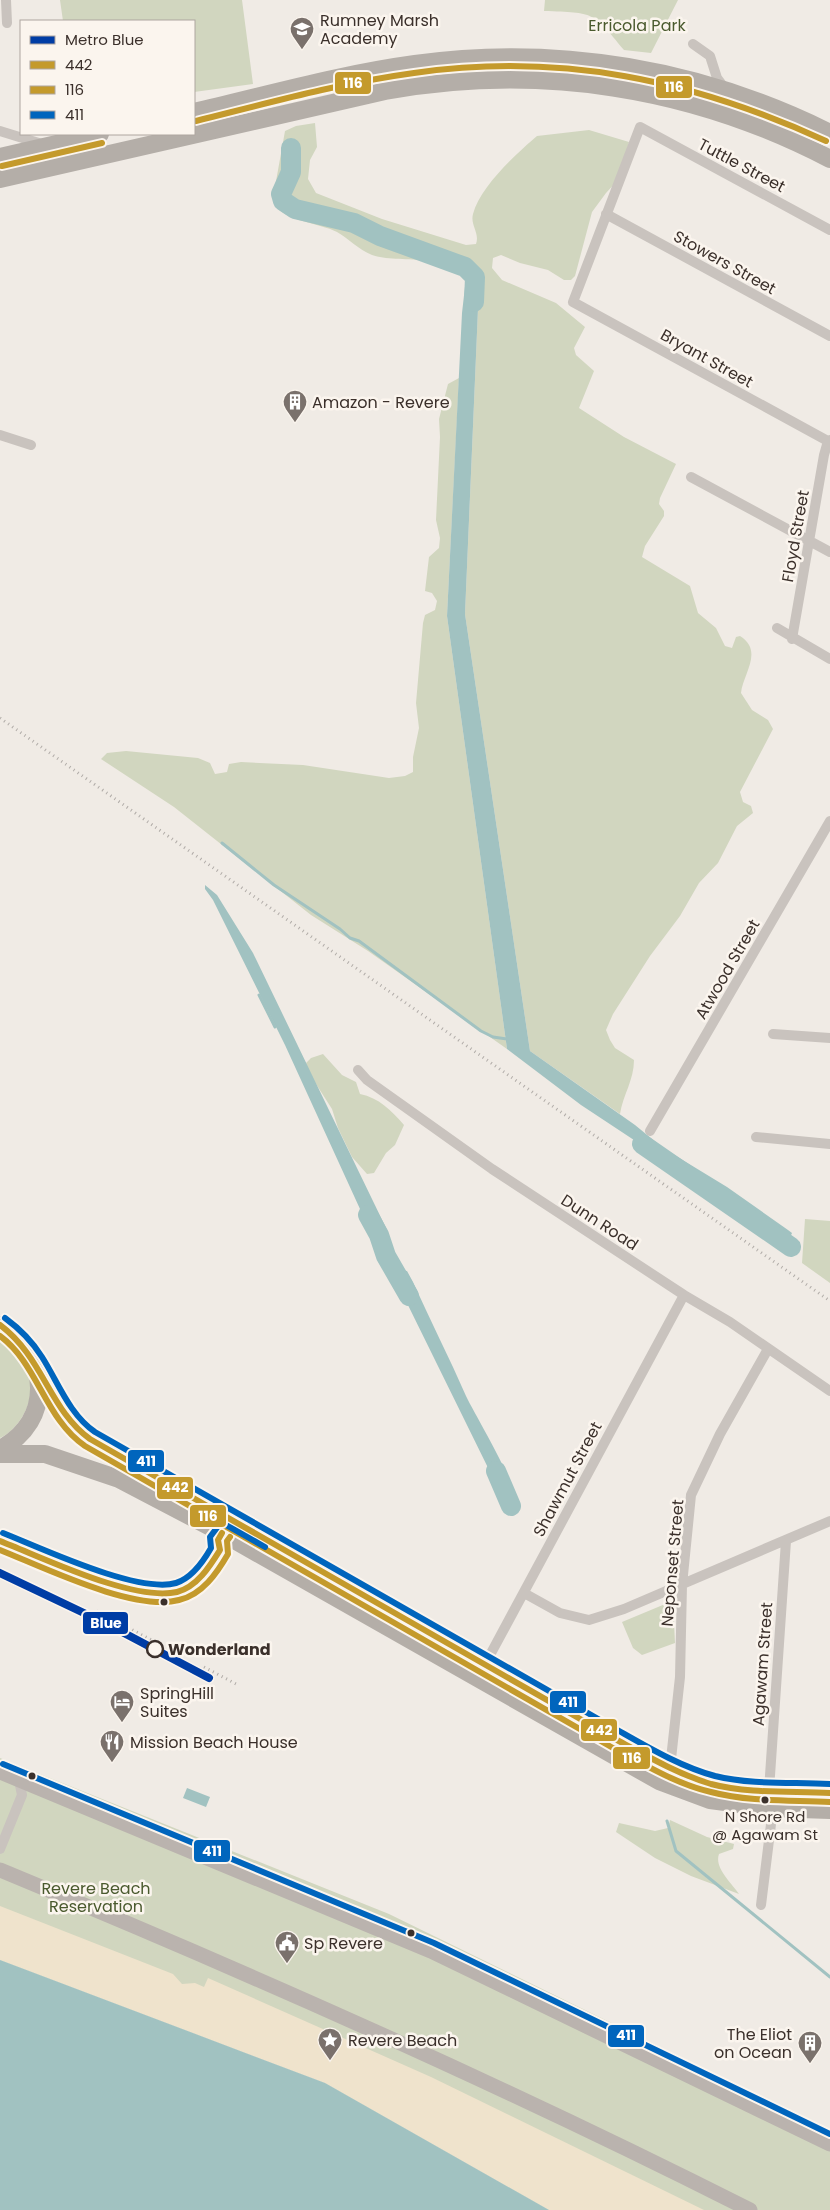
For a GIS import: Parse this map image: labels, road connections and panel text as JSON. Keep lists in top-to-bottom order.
{
  "streets": {
    "street": [
      "Tuttle Street",
      "Stowers Street",
      "Bryant Street",
      "Floyd Street",
      "Atwood Street",
      "Dunn Road",
      "Shawmut Street",
      "Neponset Street",
      "Agawam Street"
    ]
  },
  "crossings": [
    ["Tuttle Street", "Stowers Street"],
    ["Tuttle Street", "Bryant Street"],
    ["Stowers Street", "Bryant Street"],
    ["Bryant Street", "Floyd Street"],
    ["Dunn Road", "Shawmut Street"],
    ["Dunn Road", "Neponset Street"]
  ],
  "parks": ["Erricola Park", "Revere Beach Reservation"],
  "places": {
    "school or university": ["Rumney Marsh Academy"],
    "building": ["Amazon - Revere", "The Eliot on Ocean"],
    "other": ["Wonderland", "N Shore Rd @ Agawam St"],
    "hotel": ["SpringHill Suites"],
    "restaurant": ["Mission Beach House"],
    "public building": ["Sp Revere"],
    "place": ["Revere Beach"]
  },
  "lines": [
    "transit line 116",
    "transit line 411",
    "transit line 442",
    "metro line Blue"
  ],
  "legend": [
    "Metro Blue",
    "442",
    "116",
    "411"
  ]
}
